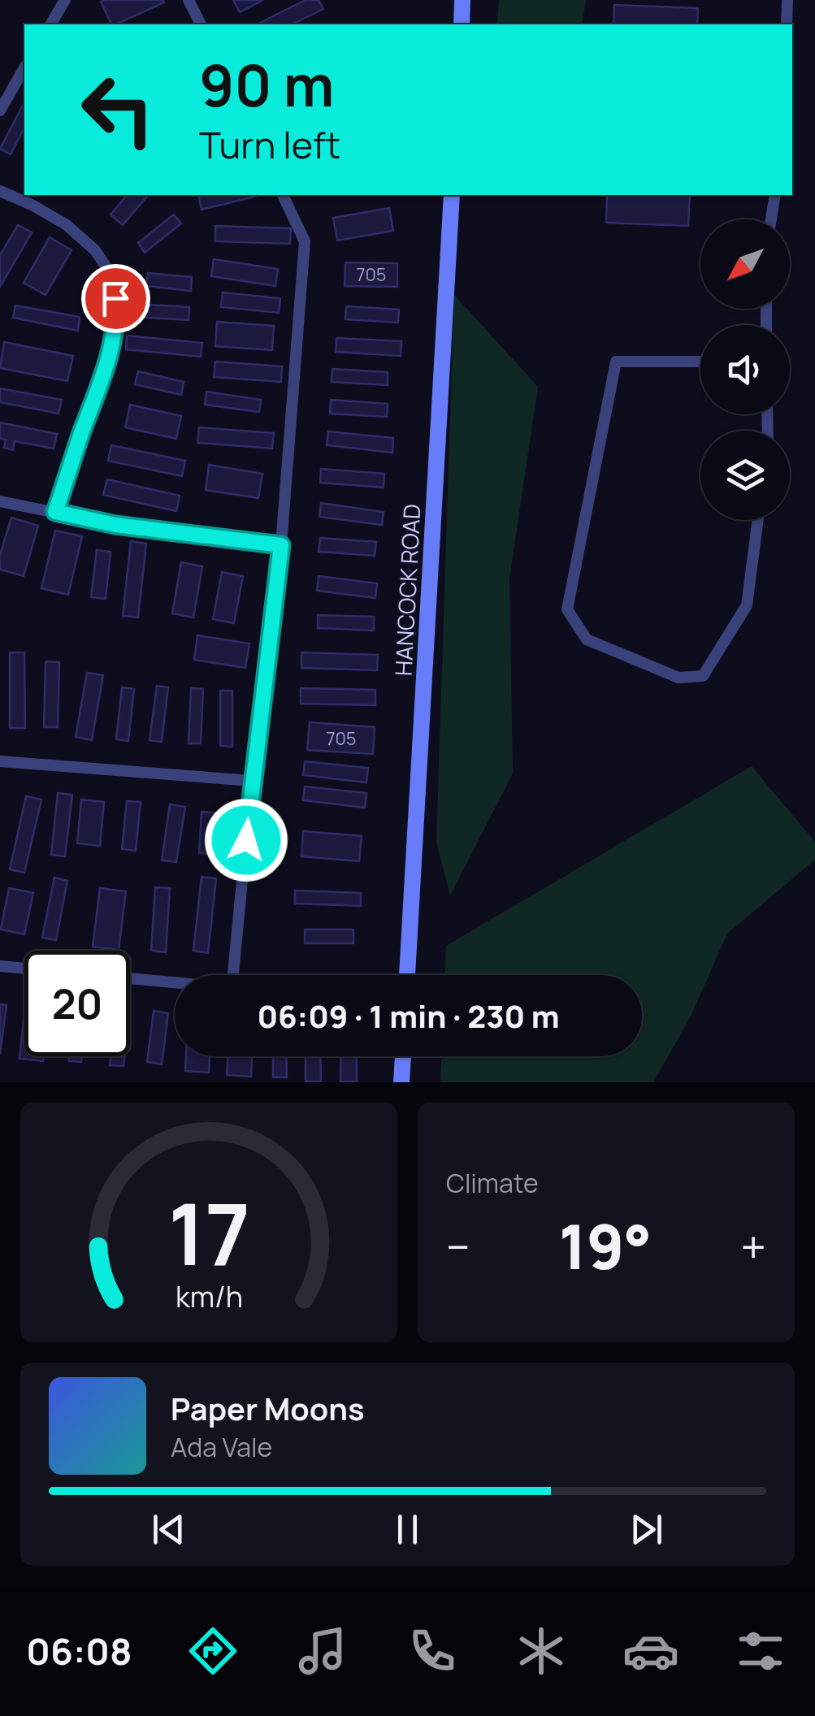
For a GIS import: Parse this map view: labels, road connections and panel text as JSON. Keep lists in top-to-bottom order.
{
  "streets": {
    "street": ["HANCOCK ROAD"]
  },
  "house_numbers": ["705", "705"],
  "north": "bottom left",
  "page": {
    "turn": ["90 m", "Turn left"],
    "limit": "20",
    "trip": "06:09 · 1 min · 230 m",
    "tile": "Climate",
    "heat": ["−", "19°", "+"],
    "song": ["Paper Moons", "Ada Vale"],
    "tabs": "06:08",
    "gauge": ["17", "km/h"]
  }
}
